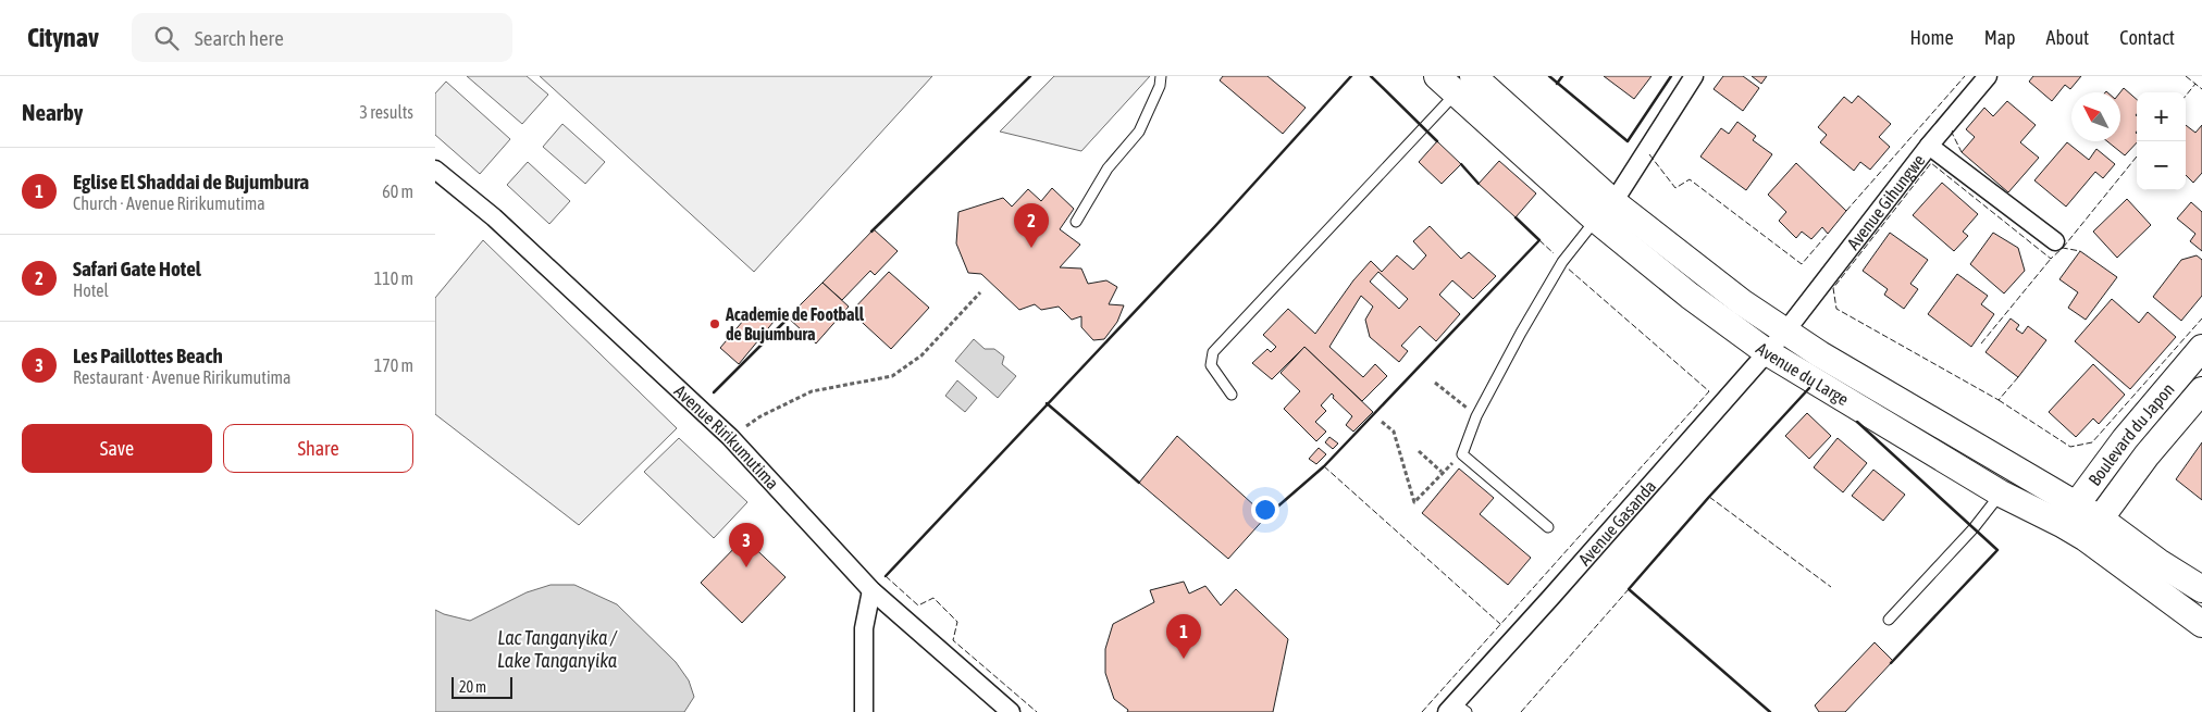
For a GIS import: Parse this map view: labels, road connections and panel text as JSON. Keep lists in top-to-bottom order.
{
  "streets": {
    "main road": ["Avenue du Large", "Boulevard du Japon"],
    "street": ["Avenue Gihungwe", "Avenue Ririkumutima", "Avenue Gasanda"]
  },
  "crossings": [
    ["Avenue Gihungwe", "Avenue du Large"],
    ["Avenue Gihungwe", "Avenue Gasanda"],
    ["Avenue du Large", "Boulevard du Japon"],
    ["Avenue du Large", "Avenue Gasanda"]
  ],
  "water": ["Lac Tanganyika / Lake Tanganyika"],
  "places": ["Academie de Football de Bujumbura"],
  "scale_bar": "20 m",
  "north": "top left",
  "page": {
    "header": "Citynav",
    "search": "Search here",
    "nav": [
      "Home",
      "Map",
      "About",
      "Contact"
    ],
    "heading": ["Nearby", "3 results"],
    "map_buttons": ["+", "−"],
    "list": [
      {
        "mark": "1",
        "name": "Eglise El Shaddai de Bujumbura",
        "note": "Church · Avenue Ririkumutima",
        "value": "60 m"
      },
      {
        "mark": "2",
        "name": "Safari Gate Hotel",
        "note": "Hotel",
        "value": "110 m"
      },
      {
        "mark": "3",
        "name": "Les Paillottes Beach",
        "note": "Restaurant · Avenue Ririkumutima",
        "value": "170 m"
      }
    ],
    "pins": ["2", "3", "1"],
    "buttons": ["Save", "Share"],
    "scale": "20 m"
  }
}
